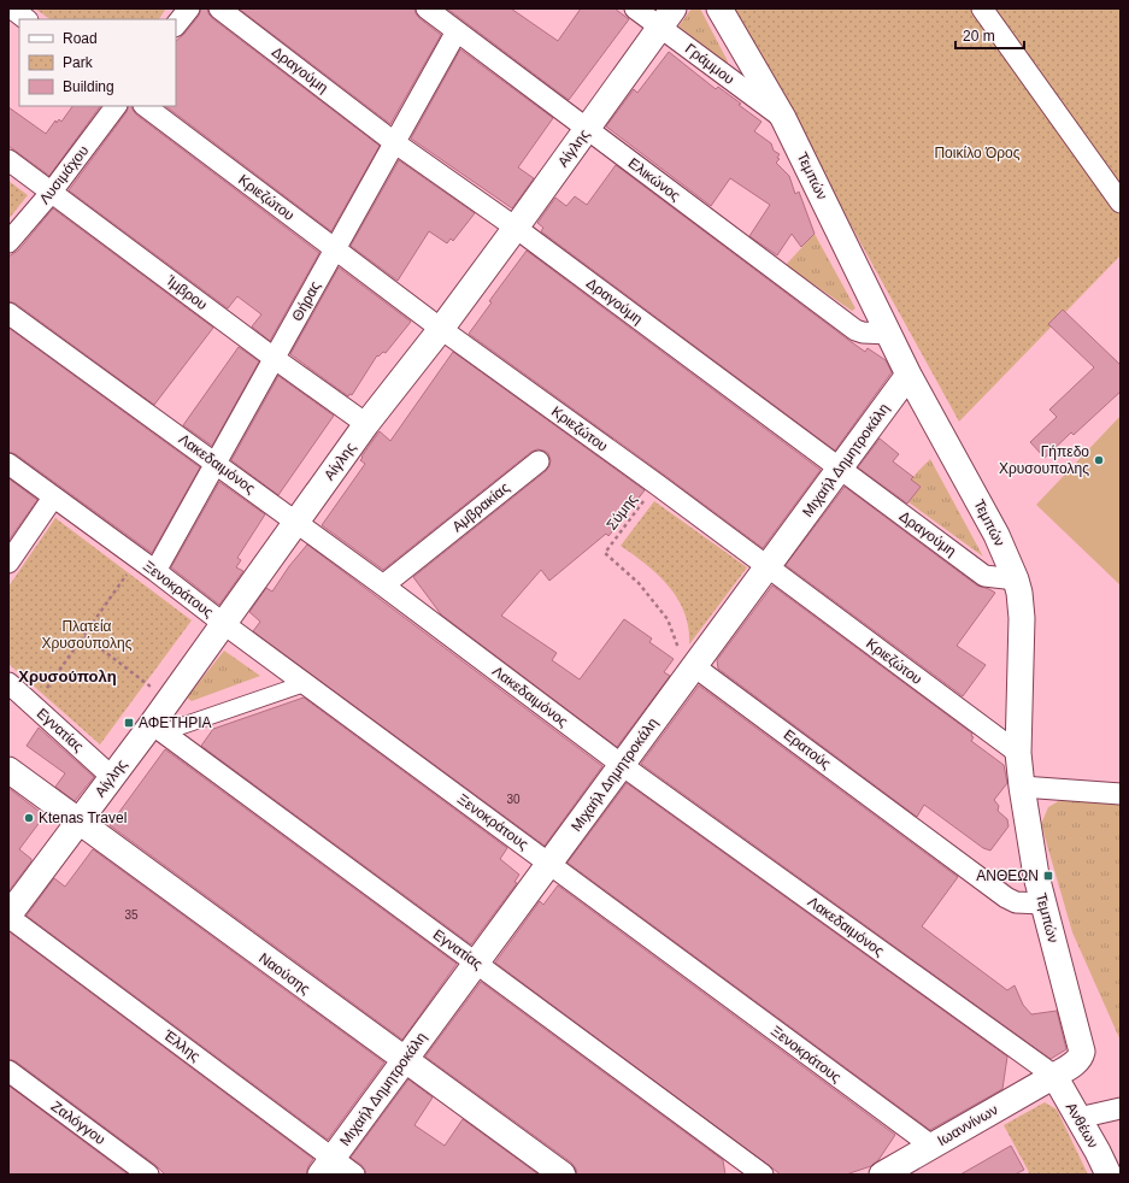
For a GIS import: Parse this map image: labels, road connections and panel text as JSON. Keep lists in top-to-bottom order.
{
  "streets": {
    "street": [
      "Γράμμου",
      "Δραγούμη",
      "Αίγλης",
      "Λυσιμάχου",
      "Τεμπών",
      "Ελικώνος",
      "Κριεζώτου",
      "Ίμβρου",
      "Θήρας",
      "Μιχαήλ Δημητροκάλη",
      "Λακεδαιμόνος",
      "Αμβρακίας",
      "Ξενοκράτους",
      "Εγνατίας",
      "Ερατούς",
      "Ναούσης",
      "Έλλης",
      "Ζαλόγγου",
      "Ιωαννίνων",
      "Ανθέων"
    ],
    "path": ["Σύμης"]
  },
  "crossings": [
    ["Γράμμου", "Αίγλης"],
    ["Γράμμου", "Τεμπών"],
    ["Δραγούμη", "Αίγλης"],
    ["Δραγούμη", "Τεμπών"],
    ["Δραγούμη", "Θήρας"],
    ["Δραγούμη", "Μιχαήλ Δημητροκάλη"],
    ["Αίγλης", "Ελικώνος"],
    ["Αίγλης", "Κριεζώτου"],
    ["Αίγλης", "Ίμβρου"],
    ["Αίγλης", "Λακεδαιμόνος"],
    ["Αίγλης", "Ξενοκράτους"],
    ["Αίγλης", "Εγνατίας"],
    ["Αίγλης", "Ναούσης"],
    ["Αίγλης", "Έλλης"],
    ["Λυσιμάχου", "Ίμβρου"],
    ["Τεμπών", "Ελικώνος"],
    ["Τεμπών", "Κριεζώτου"],
    ["Τεμπών", "Μιχαήλ Δημητροκάλη"],
    ["Τεμπών", "Λακεδαιμόνος"],
    ["Τεμπών", "Ερατούς"],
    ["Τεμπών", "Ιωαννίνων"],
    ["Τεμπών", "Ανθέων"],
    ["Ελικώνος", "Θήρας"],
    ["Κριεζώτου", "Θήρας"],
    ["Κριεζώτου", "Μιχαήλ Δημητροκάλη"],
    ["Κριεζώτου", "Σύμης"],
    ["Ίμβρου", "Θήρας"],
    ["Θήρας", "Λακεδαιμόνος"],
    ["Θήρας", "Ξενοκράτους"],
    ["Μιχαήλ Δημητροκάλη", "Λακεδαιμόνος"],
    ["Μιχαήλ Δημητροκάλη", "Σύμης"],
    ["Μιχαήλ Δημητροκάλη", "Ξενοκράτους"],
    ["Μιχαήλ Δημητροκάλη", "Εγνατίας"],
    ["Μιχαήλ Δημητροκάλη", "Ερατούς"],
    ["Μιχαήλ Δημητροκάλη", "Ναούσης"],
    ["Μιχαήλ Δημητροκάλη", "Έλλης"],
    ["Λακεδαιμόνος", "Αμβρακίας"],
    ["Λακεδαιμόνος", "Ιωαννίνων"],
    ["Λακεδαιμόνος", "Ανθέων"],
    ["Σύμης", "Ερατούς"],
    ["Ξενοκράτους", "Ιωαννίνων"],
    ["Ιωαννίνων", "Ανθέων"]
  ],
  "districts": ["Χρυσούπολη"],
  "parks": ["Ποικίλο Όρος", "Πλατεία Χρυσούπολης"],
  "places": {
    "other": ["Γήπεδο Χρυσουπολης", "Ktenas Travel"],
    "transit": ["ΑΦΕΤΗΡΙΑ", "ΑΝΘΕΩΝ"]
  },
  "house_numbers": ["30", "35"],
  "legend": ["Road", "Park", "Building"],
  "scale_bar": "20 m"
}
